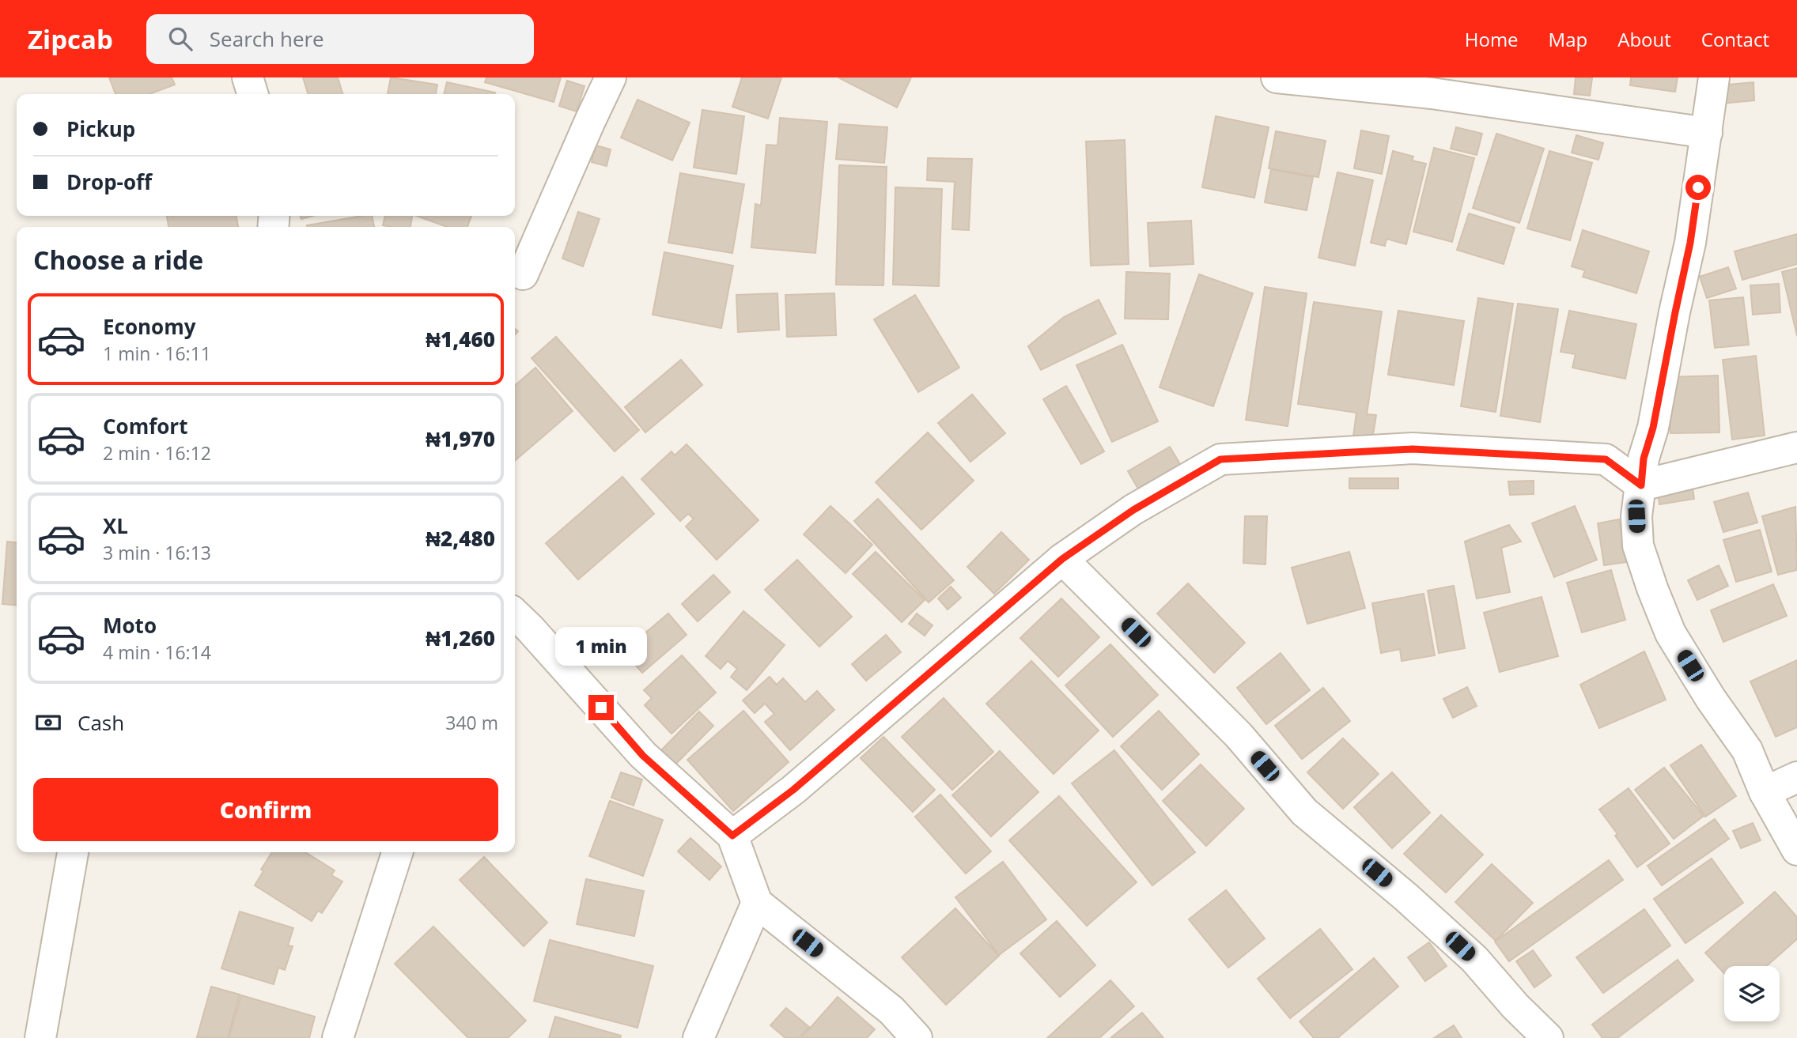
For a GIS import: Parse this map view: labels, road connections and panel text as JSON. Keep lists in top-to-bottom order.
{
  "page": {
    "header": "Zipcab",
    "search": "Search here",
    "nav": [
      "Home",
      "Map",
      "About",
      "Contact"
    ],
    "banner": ["Pickup", "Drop-off"],
    "heading": "Choose a ride",
    "list": [
      {
        "name": "Economy",
        "note": "1 min · 16:11",
        "value": "₦1,460"
      },
      {
        "name": "Comfort",
        "note": "2 min · 16:12",
        "value": "₦1,970"
      },
      {
        "name": "XL",
        "note": "3 min · 16:13",
        "value": "₦2,480"
      },
      {
        "name": "Moto",
        "note": "4 min · 16:14",
        "value": "₦1,260"
      }
    ],
    "bubble": "1 min",
    "pay": ["Cash", "340 m"],
    "buttons": "Confirm"
  }
}
